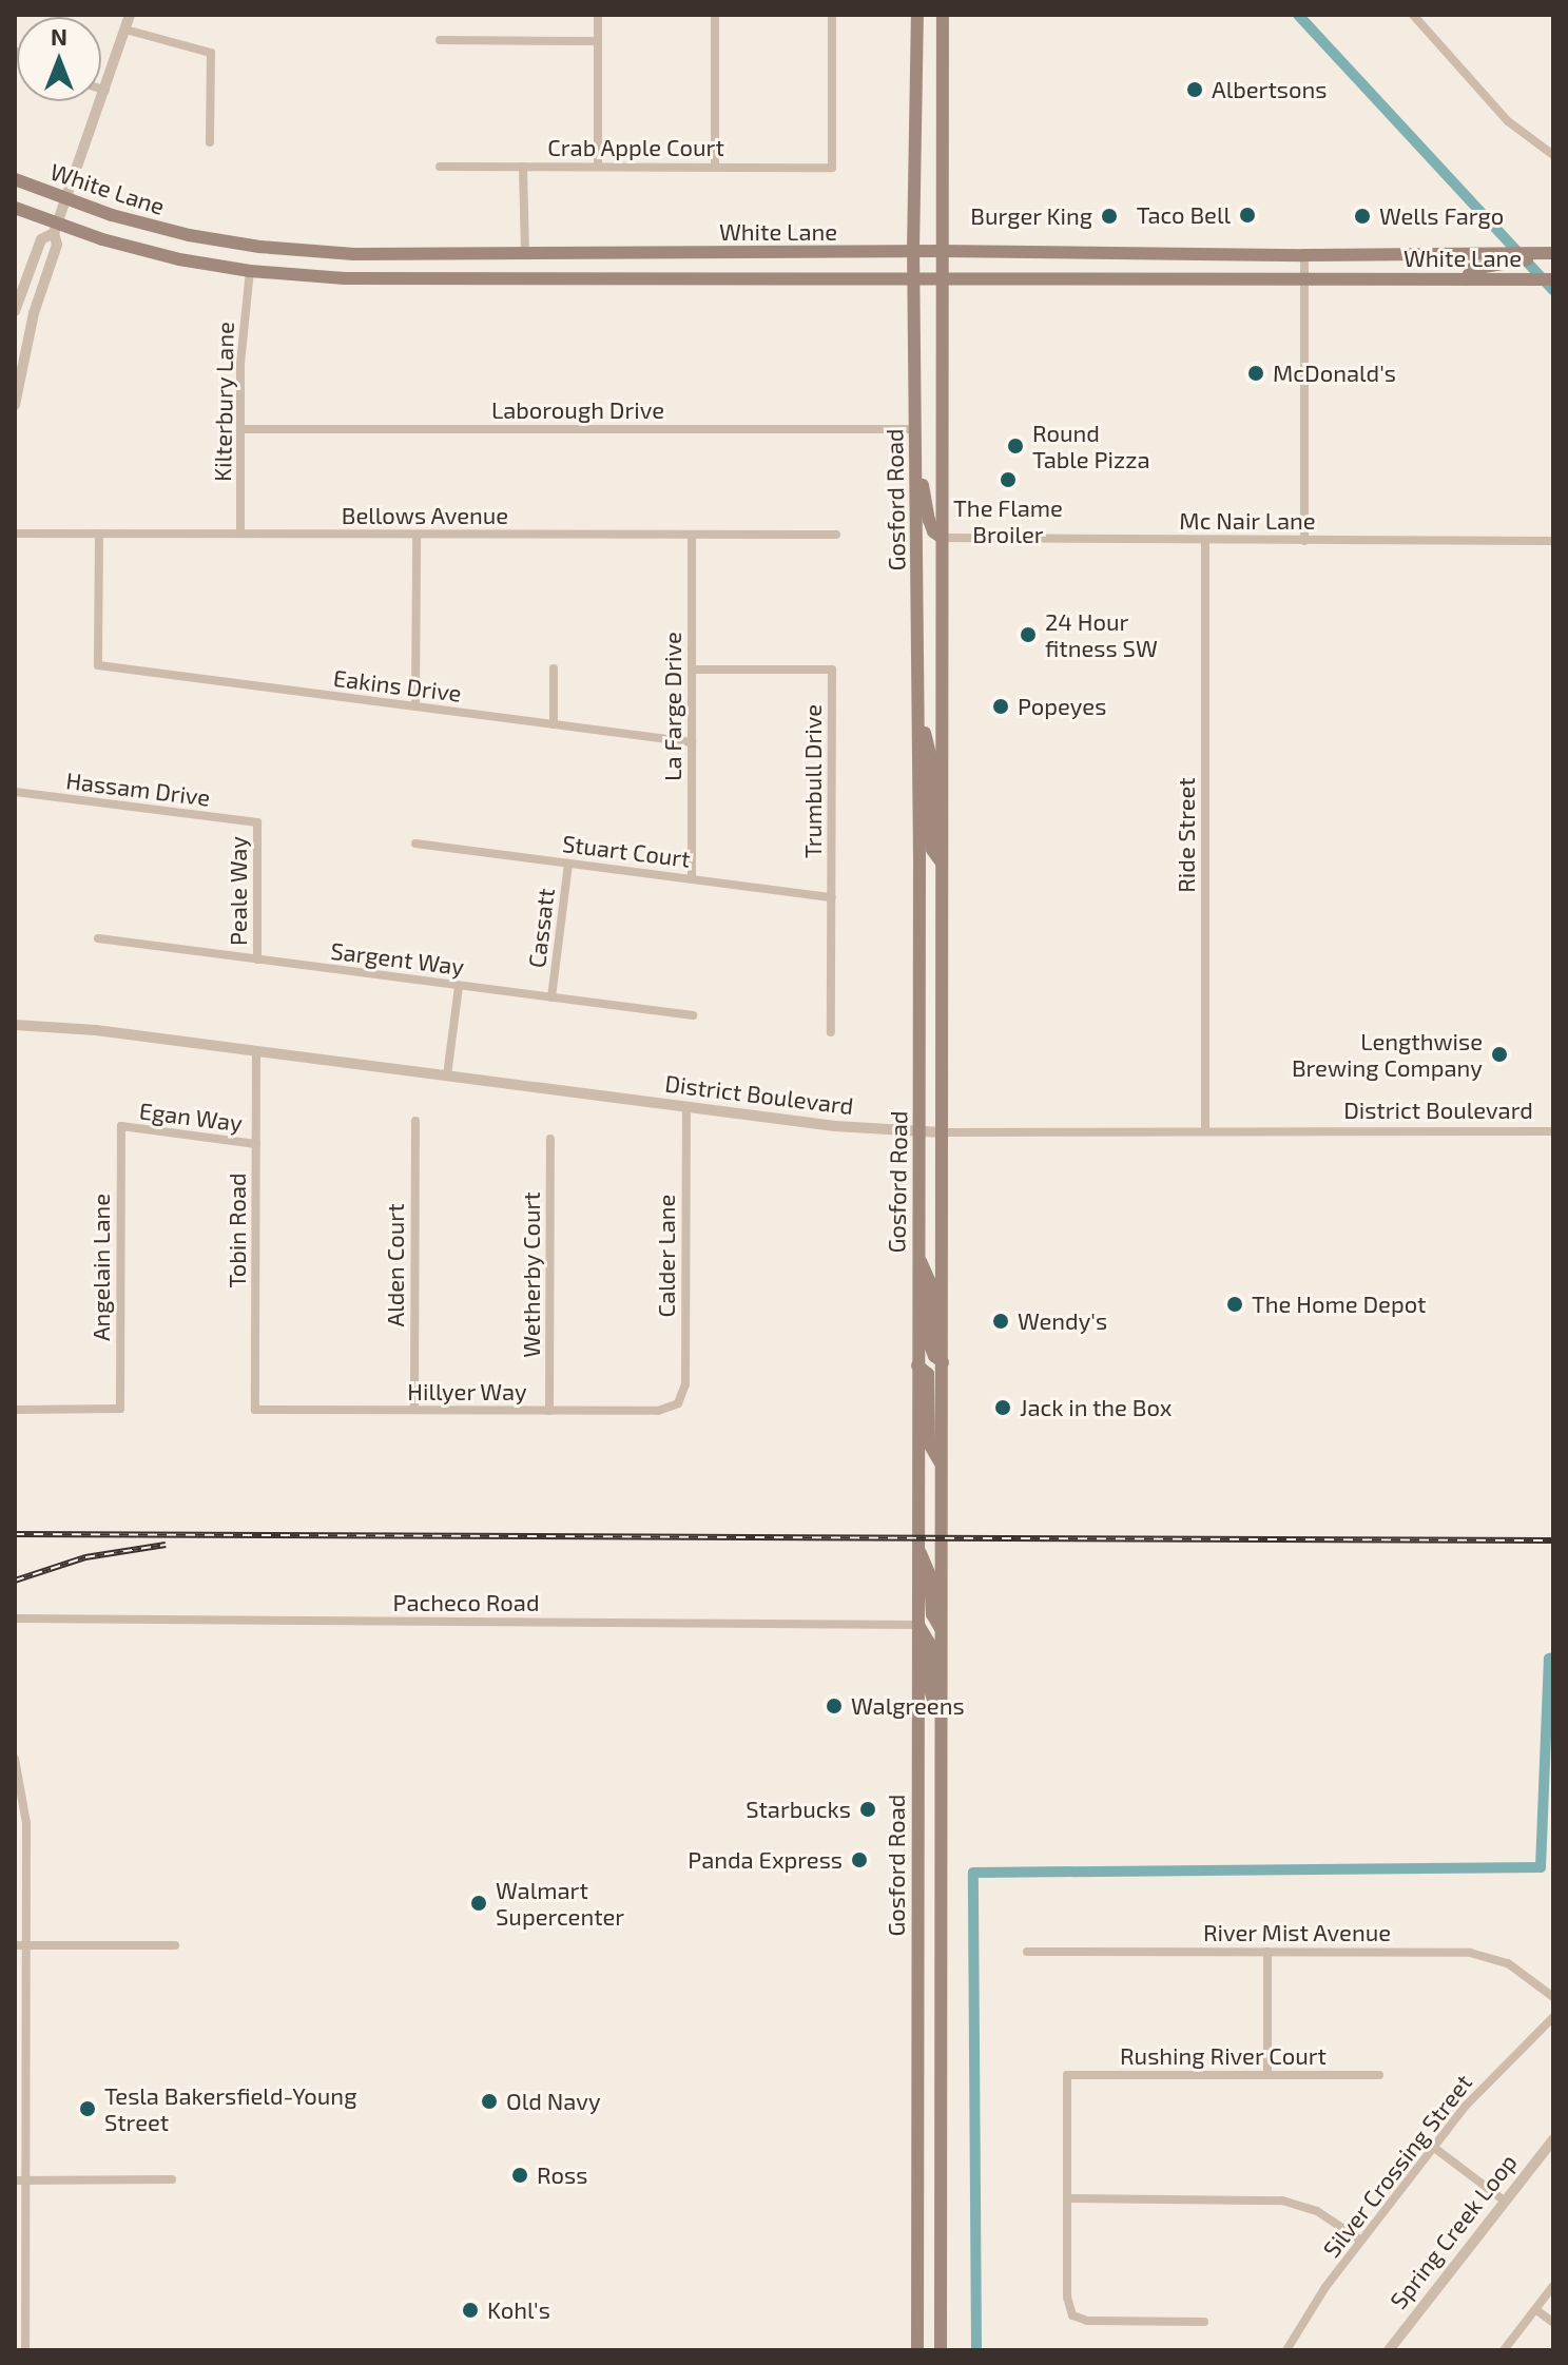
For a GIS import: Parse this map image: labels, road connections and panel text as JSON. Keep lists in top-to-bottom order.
{
  "streets": {
    "main road": ["White Lane", "Gosford Road"],
    "street": [
      "Crab Apple Court",
      "Kilterbury Lane",
      "Laborough Drive",
      "Bellows Avenue",
      "Mc Nair Lane",
      "Eakins Drive",
      "La Farge Drive",
      "Trumbull Drive",
      "Hassam Drive",
      "Ride Street",
      "Stuart Court",
      "Peale Way",
      "Cassatt",
      "Sargent Way",
      "District Boulevard",
      "Egan Way",
      "Tobin Road",
      "Calder Lane",
      "Alden Court",
      "Angelain Lane",
      "Wetherby Court",
      "Hillyer Way",
      "Pacheco Road",
      "River Mist Avenue",
      "Rushing River Court",
      "Silver Crossing Street",
      "Spring Creek Loop"
    ]
  },
  "crossings": [
    ["White Lane", "Kilterbury Lane"],
    ["White Lane", "Gosford Road"],
    ["Kilterbury Lane", "Laborough Drive"],
    ["Kilterbury Lane", "Bellows Avenue"],
    ["Laborough Drive", "Gosford Road"],
    ["Gosford Road", "Mc Nair Lane"],
    ["Gosford Road", "District Boulevard"],
    ["Gosford Road", "Pacheco Road"],
    ["Bellows Avenue", "Eakins Drive"],
    ["Bellows Avenue", "La Farge Drive"],
    ["Mc Nair Lane", "Ride Street"],
    ["Eakins Drive", "La Farge Drive"],
    ["La Farge Drive", "Trumbull Drive"],
    ["La Farge Drive", "Stuart Court"],
    ["Trumbull Drive", "Stuart Court"],
    ["Hassam Drive", "Peale Way"],
    ["Ride Street", "District Boulevard"],
    ["Stuart Court", "Cassatt"],
    ["Peale Way", "Sargent Way"],
    ["Cassatt", "Sargent Way"],
    ["District Boulevard", "Tobin Road"],
    ["District Boulevard", "Calder Lane"],
    ["Egan Way", "Tobin Road"],
    ["Egan Way", "Angelain Lane"],
    ["Tobin Road", "Hillyer Way"],
    ["Calder Lane", "Hillyer Way"],
    ["Alden Court", "Hillyer Way"],
    ["Wetherby Court", "Hillyer Way"]
  ],
  "places": [
    "Albertsons",
    "Taco Bell",
    "Burger King",
    "Wells Fargo",
    "McDonald's",
    "Round Table Pizza",
    "The Flame Broiler",
    "24 Hour fitness SW",
    "Popeyes",
    "Lengthwise Brewing Company",
    "The Home Depot",
    "Wendy's",
    "Jack in the Box",
    "Walgreens",
    "Starbucks",
    "Panda Express",
    "Walmart Supercenter",
    "Old Navy",
    "Tesla Bakersfield-Young Street",
    "Ross",
    "Kohl's"
  ],
  "north": "top"
}
